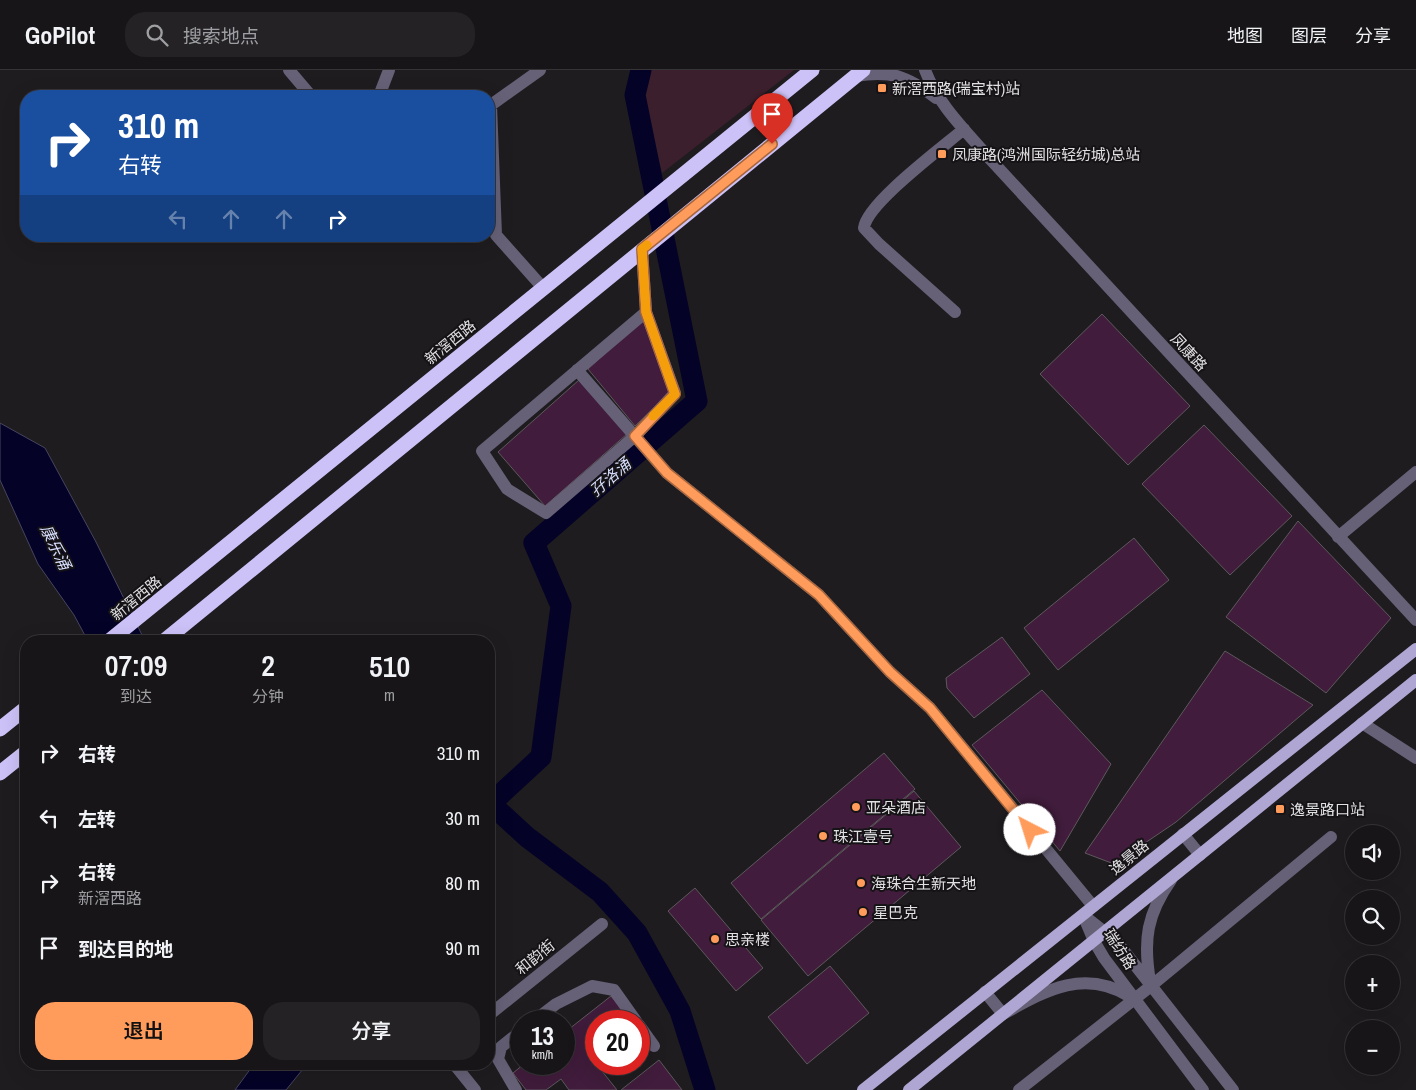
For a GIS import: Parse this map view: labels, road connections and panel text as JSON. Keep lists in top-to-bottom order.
{
  "streets": {
    "highway": ["新滘西路"],
    "main road": ["逸景路"],
    "street": ["凤康路", "瑞纺路", "和韵街"]
  },
  "crossings": [
    ["逸景路", "瑞纺路"]
  ],
  "water": ["孖洛涌", "康乐涌"],
  "places": {
    "transit": ["新滘西路(瑞宝村)站", "凤康路(鸿洲国际轻纺城)总站", "逸景路口站"],
    "other": [
      "亚朵酒店",
      "珠江壹号",
      "海珠合生新天地",
      "星巴克",
      "思亲楼"
    ]
  },
  "page": {
    "header": "GoPilot",
    "search": "搜索地点",
    "nav": ["地图", "图层", "分享"],
    "turn": ["310 m", "右转"],
    "eta": [
      "07:09",
      "到达",
      "2",
      "分钟",
      "510",
      "m"
    ],
    "list": [
      {
        "name": "右转",
        "value": "310 m"
      },
      {
        "name": "左转",
        "value": "30 m"
      },
      {
        "name": "右转",
        "note": "新滘西路",
        "value": "80 m"
      },
      {
        "name": "到达目的地",
        "value": "90 m"
      }
    ],
    "map_buttons": ["+", "−"],
    "buttons": ["退出", "分享"],
    "speed": "13 km/h",
    "limit": "20"
  }
}
